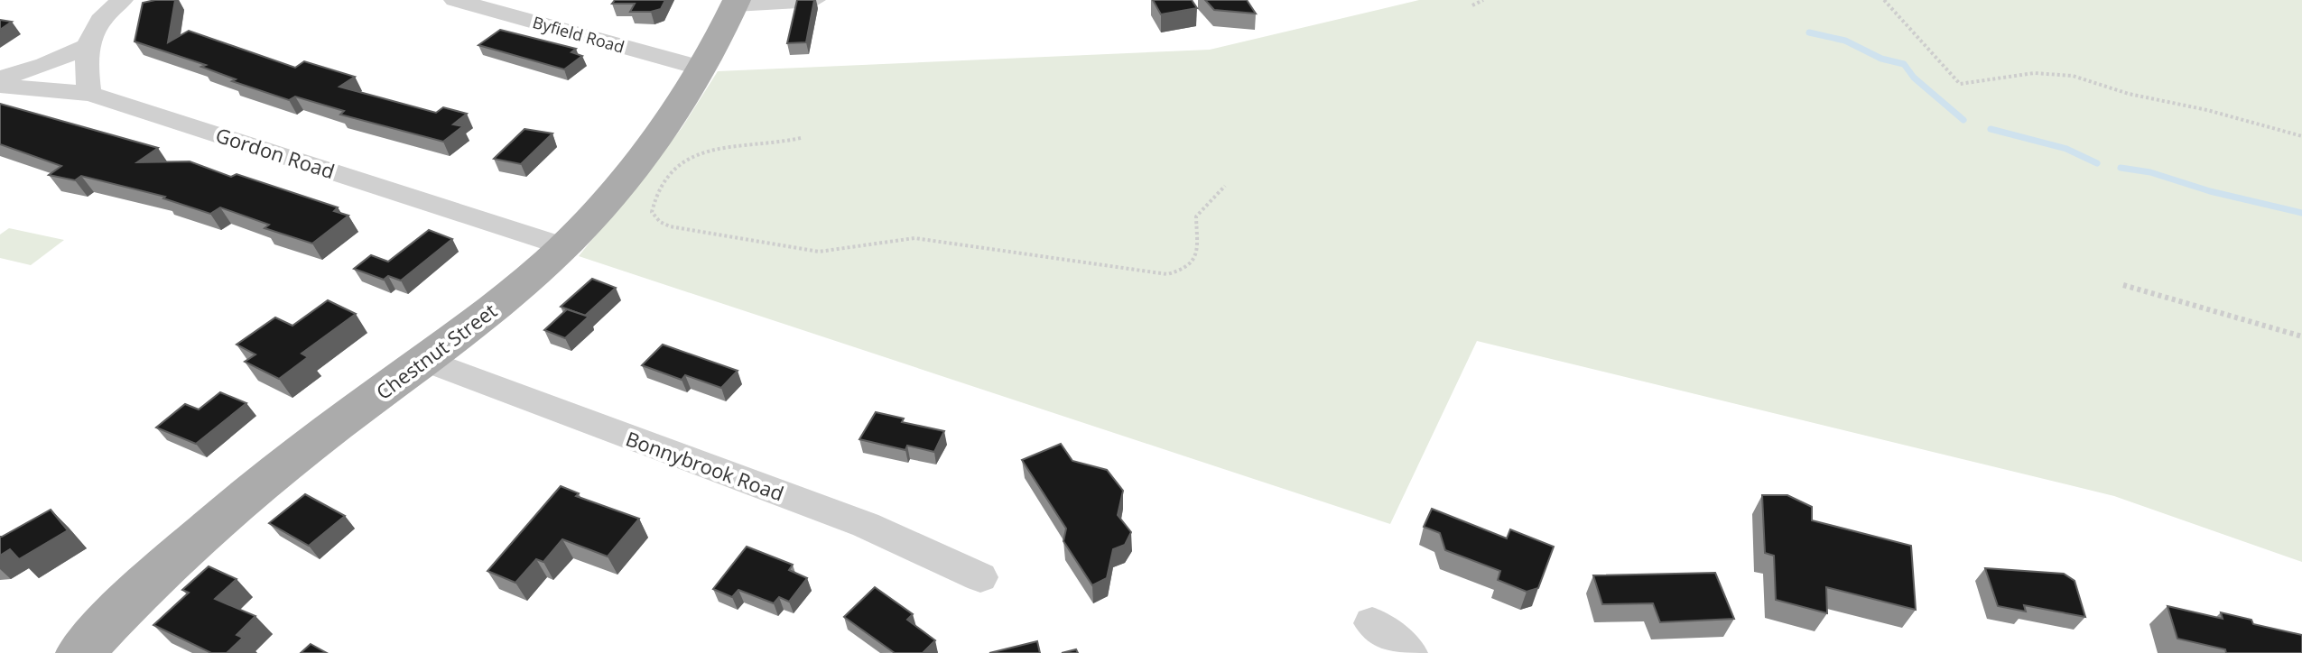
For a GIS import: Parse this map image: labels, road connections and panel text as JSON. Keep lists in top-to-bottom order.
{
  "streets": {
    "main road": ["Chestnut Street"],
    "street": ["Byfield Road", "Gordon Road", "Bonnybrook Road"]
  },
  "crossings": [
    ["Byfield Road", "Chestnut Street"],
    ["Gordon Road", "Chestnut Street"],
    ["Chestnut Street", "Bonnybrook Road"]
  ]
}
